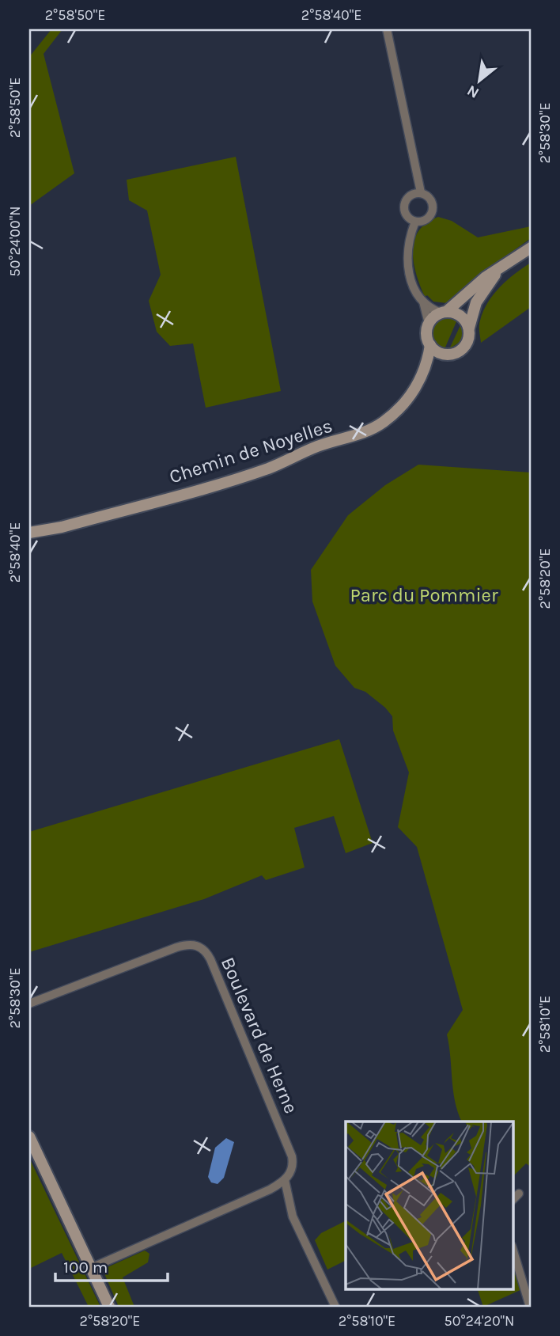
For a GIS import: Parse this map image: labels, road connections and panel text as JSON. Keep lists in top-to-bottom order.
{
  "streets": {
    "street": ["Chemin de Noyelles", "Boulevard de Herne"]
  },
  "parks": ["Parc du Pommier"],
  "scale_bar": "100 m",
  "north": "bottom left",
  "coordinates": [
    "2°58'50\"E",
    "2°58'40\"E",
    "2°58'30\"E",
    "50°24'00\"N",
    "2°58'20\"E",
    "2°58'10\"E",
    "50°24'20\"N"
  ]
}
